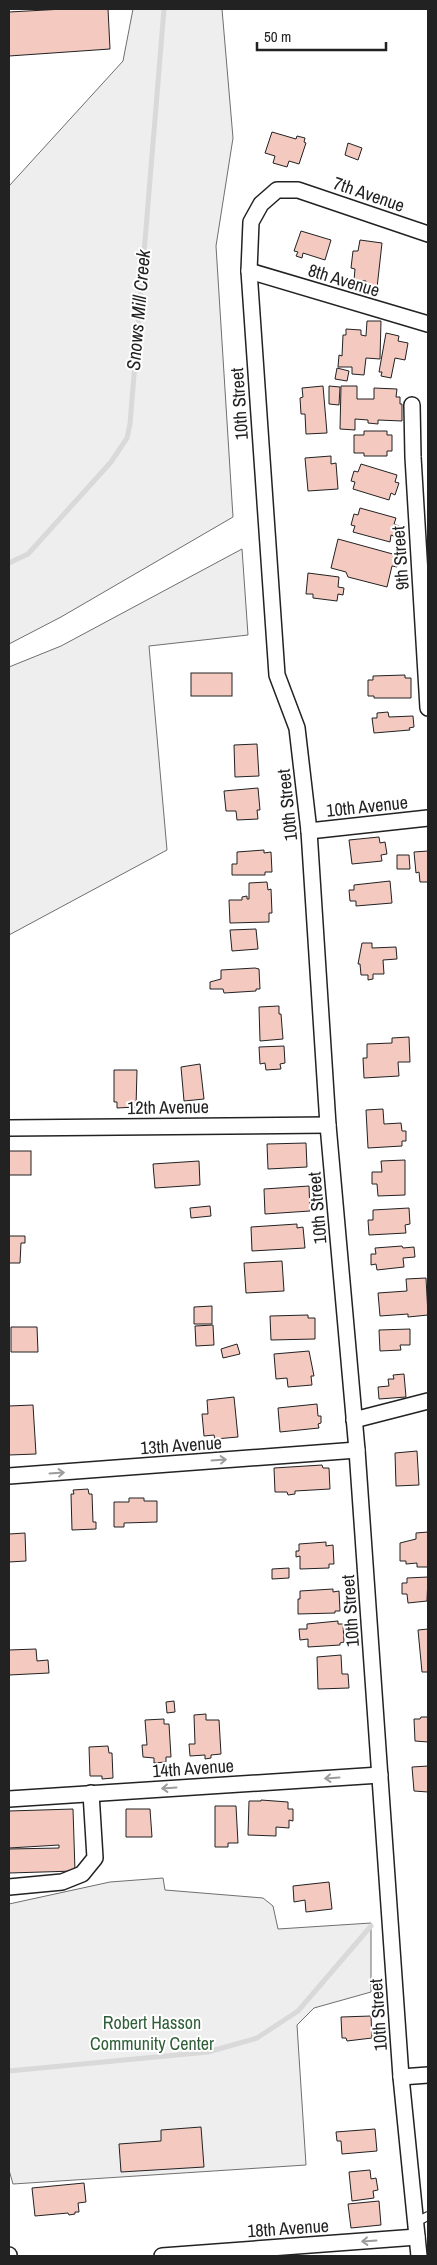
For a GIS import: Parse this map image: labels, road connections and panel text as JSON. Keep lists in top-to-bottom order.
{
  "streets": {
    "street": [
      "7th Avenue",
      "8th Avenue",
      "10th Street",
      "9th Street",
      "10th Avenue",
      "12th Avenue",
      "13th Avenue",
      "14th Avenue",
      "18th Avenue"
    ]
  },
  "crossings": [
    ["7th Avenue", "10th Street"],
    ["8th Avenue", "10th Street"],
    ["10th Street", "10th Avenue"],
    ["10th Street", "12th Avenue"],
    ["10th Street", "13th Avenue"],
    ["10th Street", "14th Avenue"],
    ["10th Street", "18th Avenue"]
  ],
  "one_way": ["13th Avenue", "14th Avenue", "18th Avenue"],
  "water": ["Snows Mill Creek"],
  "parks": ["Robert Hasson Community Center"],
  "scale_bar": "50 m"
}
